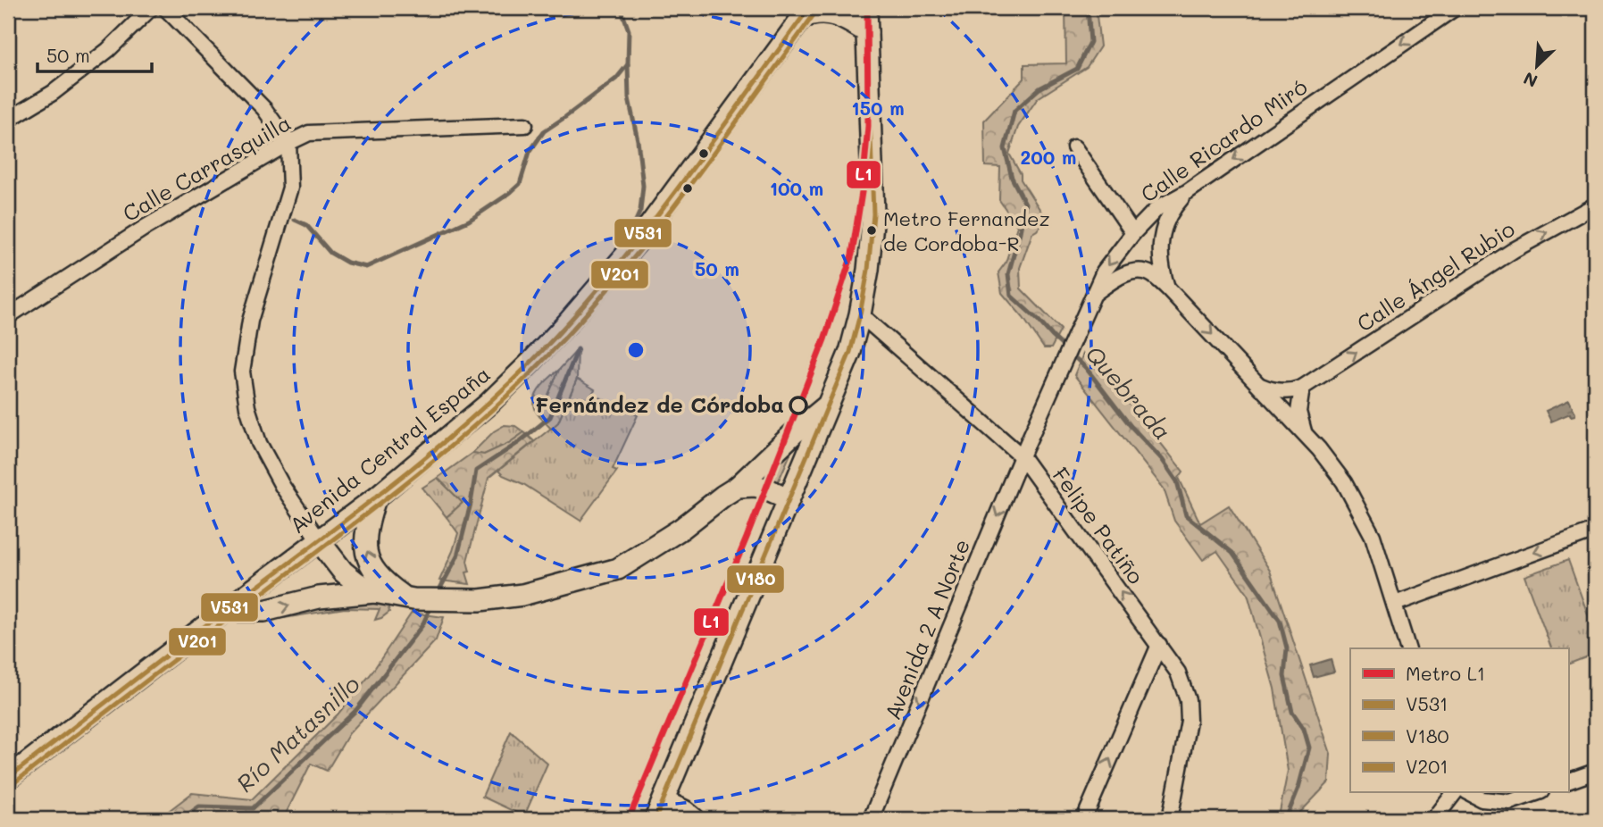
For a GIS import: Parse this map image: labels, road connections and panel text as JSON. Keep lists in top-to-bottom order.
{
  "streets": {
    "main road": ["Avenida Central España"],
    "street": [
      "Calle Ricardo Miró",
      "Calle Carrasquilla",
      "Calle Ángel Rubio",
      "Felipe Patiño",
      "Avenida 2 A Norte"
    ]
  },
  "crossings": [
    ["Calle Ricardo Miró", "Felipe Patiño"],
    ["Calle Ricardo Miró", "Avenida 2 A Norte"],
    ["Felipe Patiño", "Avenida 2 A Norte"]
  ],
  "one_way": [
    "Calle Ricardo Miró",
    "Calle Ángel Rubio",
    "Felipe Patiño",
    "Avenida 2 A Norte"
  ],
  "water": ["Quebrada", "Río Matasnillo"],
  "places": ["Metro Fernandez de Cordoba-R", "Fernández de Córdoba"],
  "lines": [
    "metro line L1",
    "transit line V531",
    "transit line V180",
    "transit line V201"
  ],
  "legend": [
    "Metro L1",
    "V531",
    "V180",
    "V201"
  ],
  "scale_bar": "50 m",
  "north": "bottom left",
  "rings": [
    "150 m",
    "200 m",
    "100 m",
    "50 m"
  ]
}
